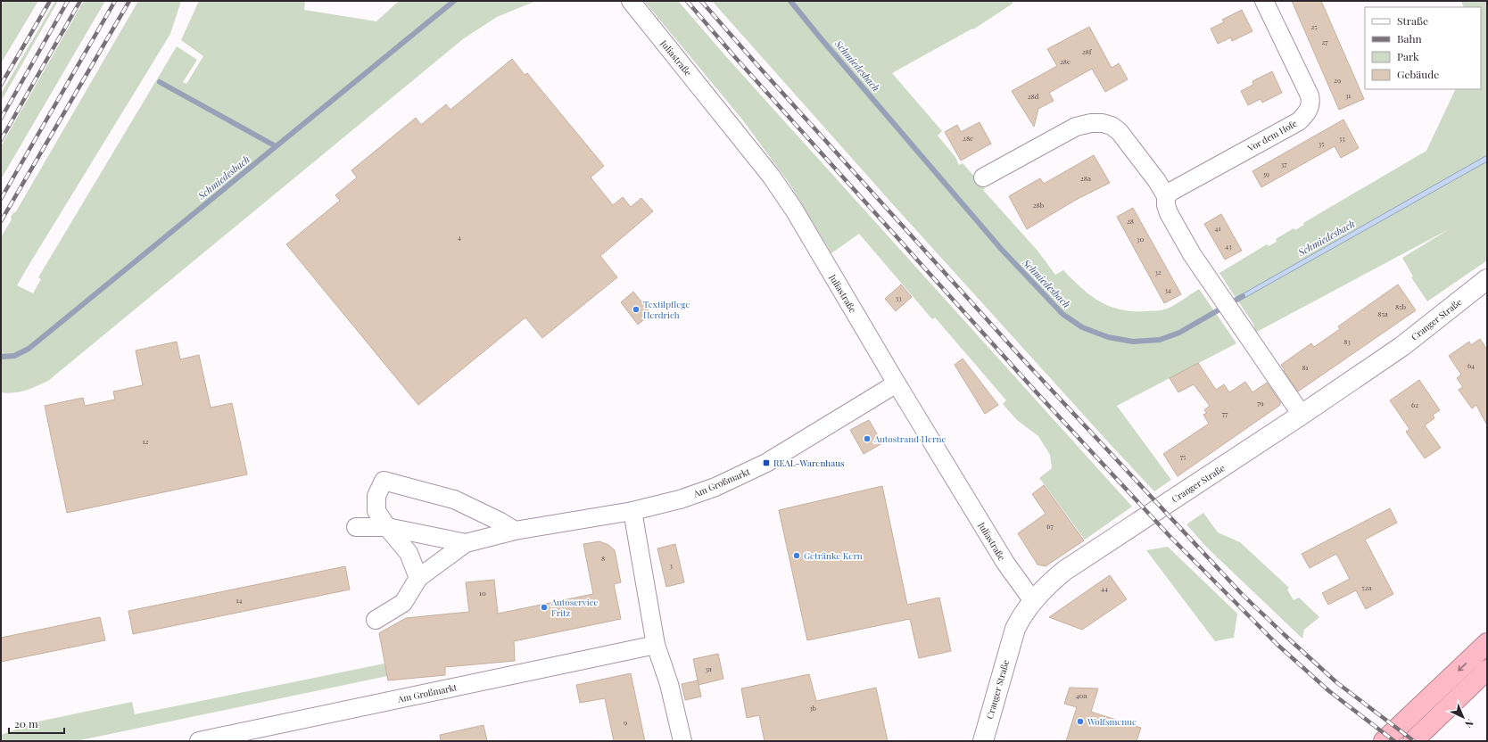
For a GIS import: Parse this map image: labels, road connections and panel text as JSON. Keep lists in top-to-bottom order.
{
  "streets": {
    "street": [
      "Juliastraße",
      "Vor dem Hofe",
      "Cranger Straße",
      "Am Großmarkt"
    ]
  },
  "crossings": [
    ["Juliastraße", "Cranger Straße"],
    ["Juliastraße", "Am Großmarkt"]
  ],
  "water": ["Schmiedesbach"],
  "places": {
    "other": [
      "Textilpflege Herdrich",
      "Autostrand Herne",
      "Getränke Kern",
      "Autoservice Fritz",
      "Wolfsmenue"
    ],
    "transit": ["REAL-Warenhaus"]
  },
  "house_numbers": [
    "25",
    "27",
    "28f",
    "28e",
    "29",
    "31",
    "28d",
    "28c",
    "33",
    "35",
    "37",
    "39",
    "28a",
    "28b",
    "28",
    "41",
    "4",
    "30",
    "43",
    "32",
    "34",
    "33",
    "85b",
    "85a",
    "83",
    "64",
    "81",
    "79",
    "62",
    "77",
    "12",
    "75",
    "67",
    "8",
    "3",
    "52a",
    "44",
    "10",
    "14",
    "3a",
    "40a",
    "3b",
    "9"
  ],
  "legend": [
    "Straße",
    "Bahn",
    "Park",
    "Gebäude"
  ],
  "scale_bar": "20 m",
  "north": "bottom right"
}
